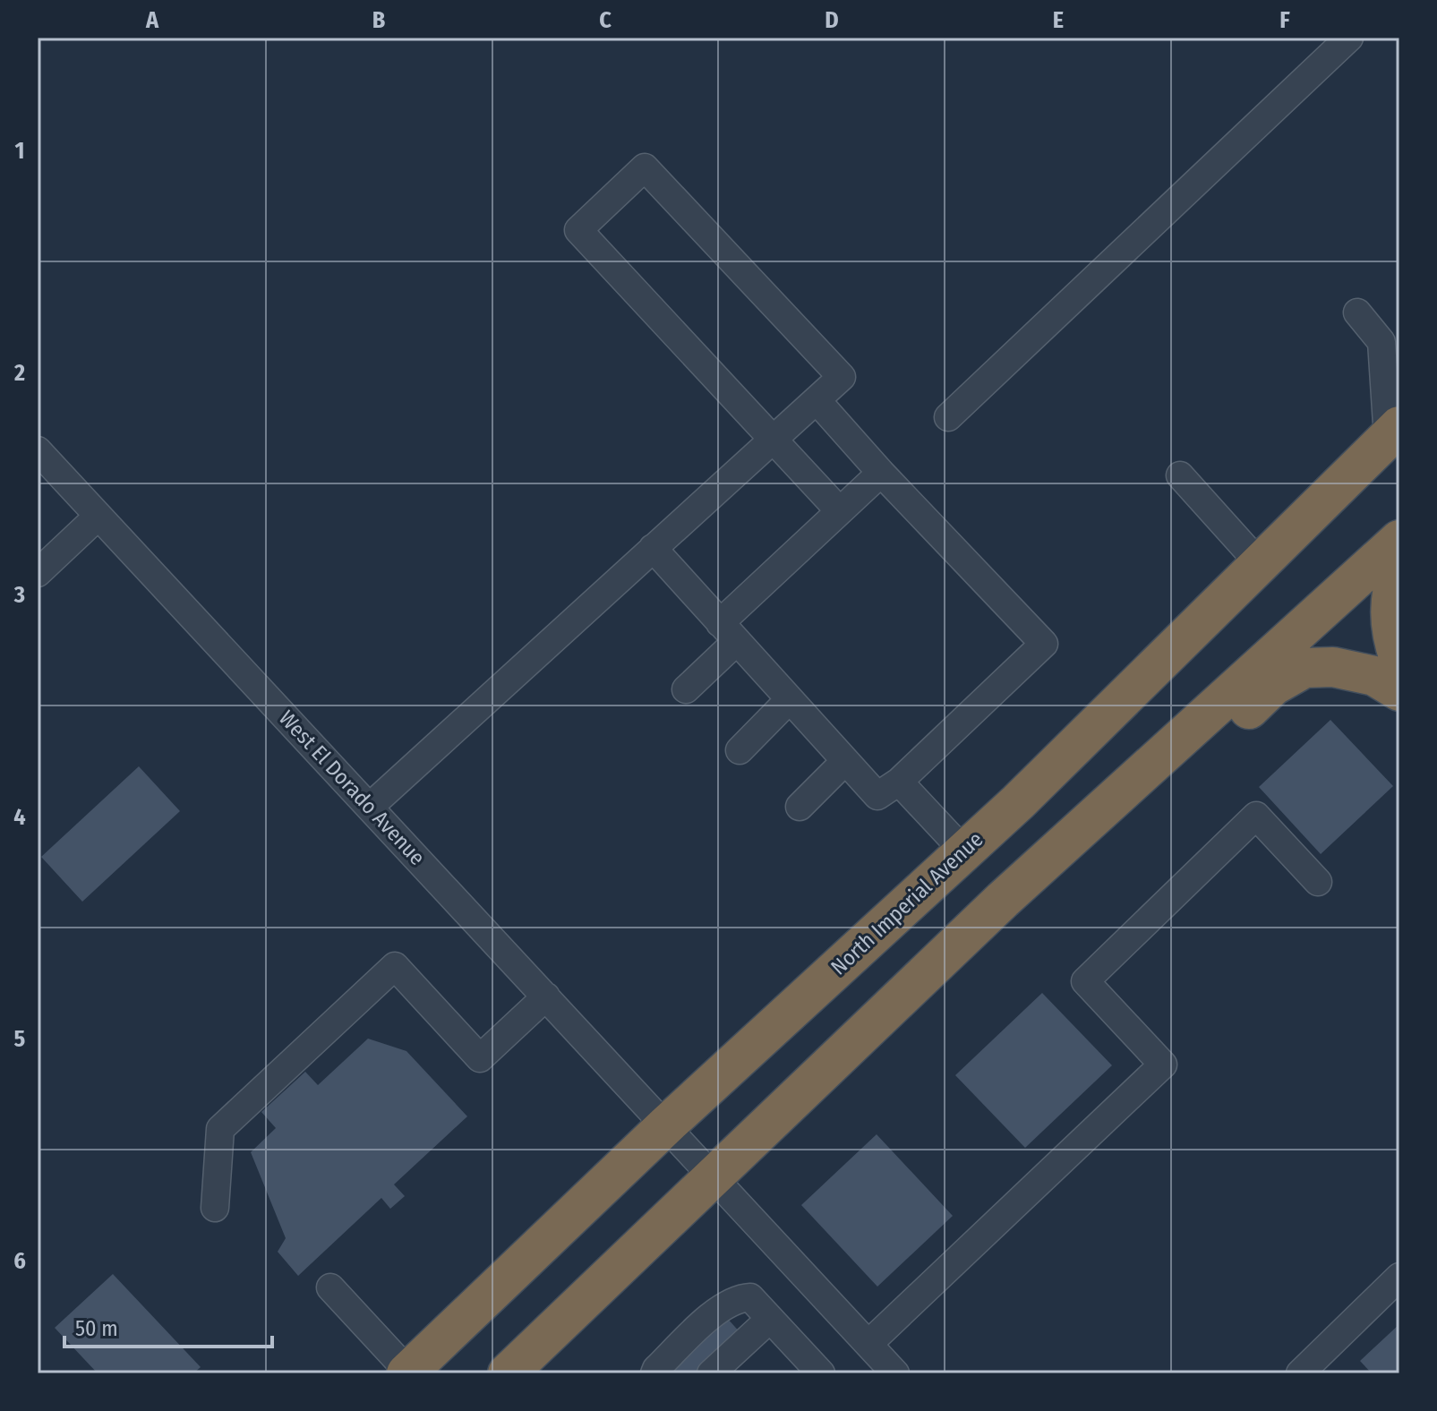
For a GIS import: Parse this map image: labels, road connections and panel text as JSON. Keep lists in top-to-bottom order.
{
  "streets": {
    "highway": ["North Imperial Avenue"],
    "street": ["West El Dorado Avenue"]
  },
  "crossings": [
    ["West El Dorado Avenue", "North Imperial Avenue"]
  ],
  "scale_bar": "50 m",
  "grid": {
    "columns": [
      "A",
      "B",
      "C",
      "D",
      "E",
      "F"
    ],
    "rows": [
      "1",
      "2",
      "3",
      "4",
      "5",
      "6"
    ]
  }
}
